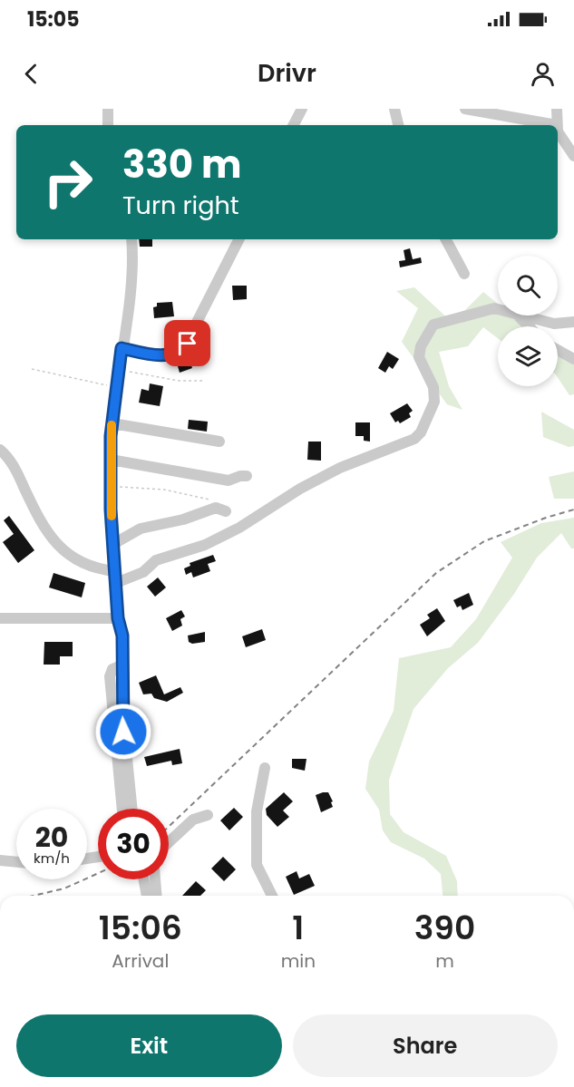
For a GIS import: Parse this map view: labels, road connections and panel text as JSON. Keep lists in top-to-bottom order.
{
  "page": {
    "status": "15:05",
    "header": "Drivr",
    "turn": ["330 m", "Turn right"],
    "speed": "20 km/h",
    "limit": "30",
    "eta": [
      "15:06",
      "Arrival",
      "1",
      "min",
      "390",
      "m"
    ],
    "buttons": ["Exit", "Share"]
  }
}
